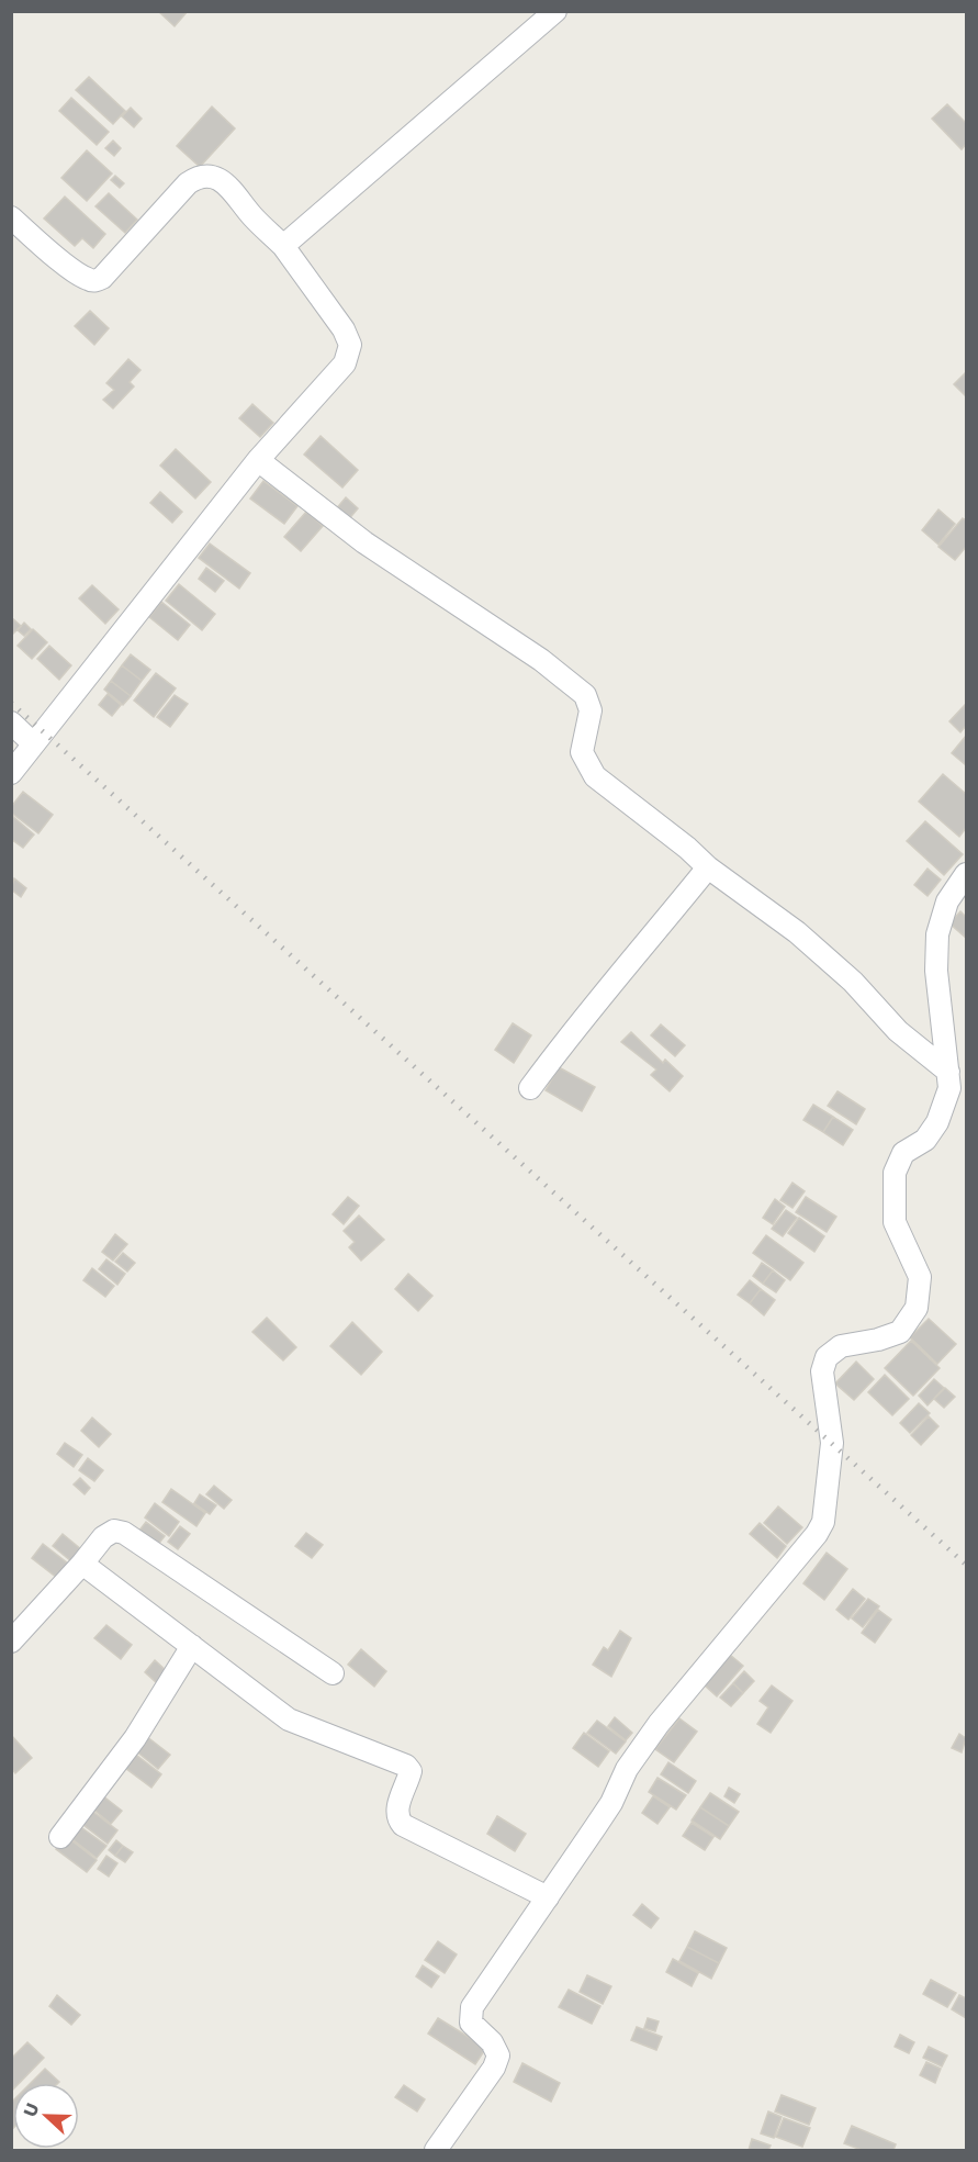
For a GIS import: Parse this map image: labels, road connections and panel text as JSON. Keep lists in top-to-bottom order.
{
  "north": "left"
}
